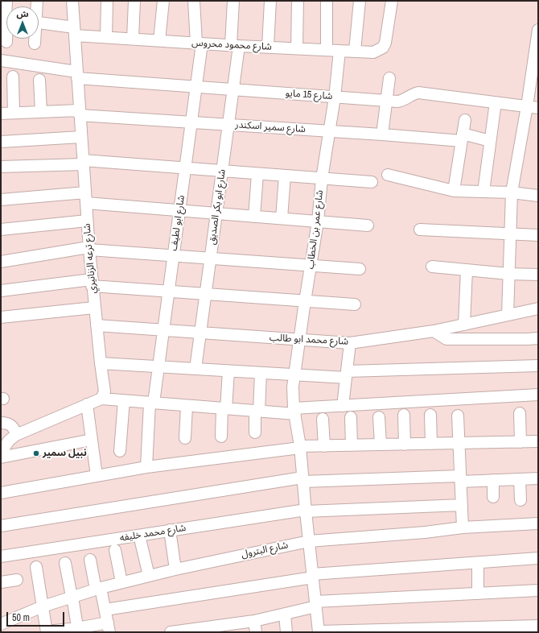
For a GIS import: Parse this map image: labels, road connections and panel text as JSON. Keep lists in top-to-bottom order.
{
  "streets": {
    "street": [
      "شارع محمود محروس",
      "شارع 15 مايو",
      "شارع سمير اسكندر",
      "شارع ابو بكر الصديق",
      "شارع ابو لطيف",
      "شارع عمر بن الخطاب",
      "شارع ترعه الزنانيري",
      "شارع محمد ابو طالب",
      "شارع محمد خليفه",
      "شارع البترول"
    ]
  },
  "crossings": [
    ["شارع محمود محروس", "شارع ابو بكر الصديق"],
    ["شارع محمود محروس", "شارع ابو لطيف"],
    ["شارع محمود محروس", "شارع عمر بن الخطاب"],
    ["شارع محمود محروس", "شارع ترعه الزنانيري"],
    ["شارع 15 مايو", "شارع ابو بكر الصديق"],
    ["شارع 15 مايو", "شارع ابو لطيف"],
    ["شارع 15 مايو", "شارع عمر بن الخطاب"],
    ["شارع 15 مايو", "شارع ترعه الزنانيري"],
    ["شارع سمير اسكندر", "شارع ابو بكر الصديق"],
    ["شارع سمير اسكندر", "شارع ابو لطيف"],
    ["شارع سمير اسكندر", "شارع عمر بن الخطاب"],
    ["شارع سمير اسكندر", "شارع ترعه الزنانيري"],
    ["شارع ابو بكر الصديق", "شارع محمد ابو طالب"],
    ["شارع ابو لطيف", "شارع محمد ابو طالب"],
    ["شارع عمر بن الخطاب", "شارع محمد ابو طالب"],
    ["شارع عمر بن الخطاب", "شارع محمد خليفه"],
    ["شارع عمر بن الخطاب", "شارع البترول"],
    ["شارع ترعه الزنانيري", "شارع محمد ابو طالب"]
  ],
  "places": ["نبيل سمير"],
  "scale_bar": "50 m",
  "north": "top"
}
